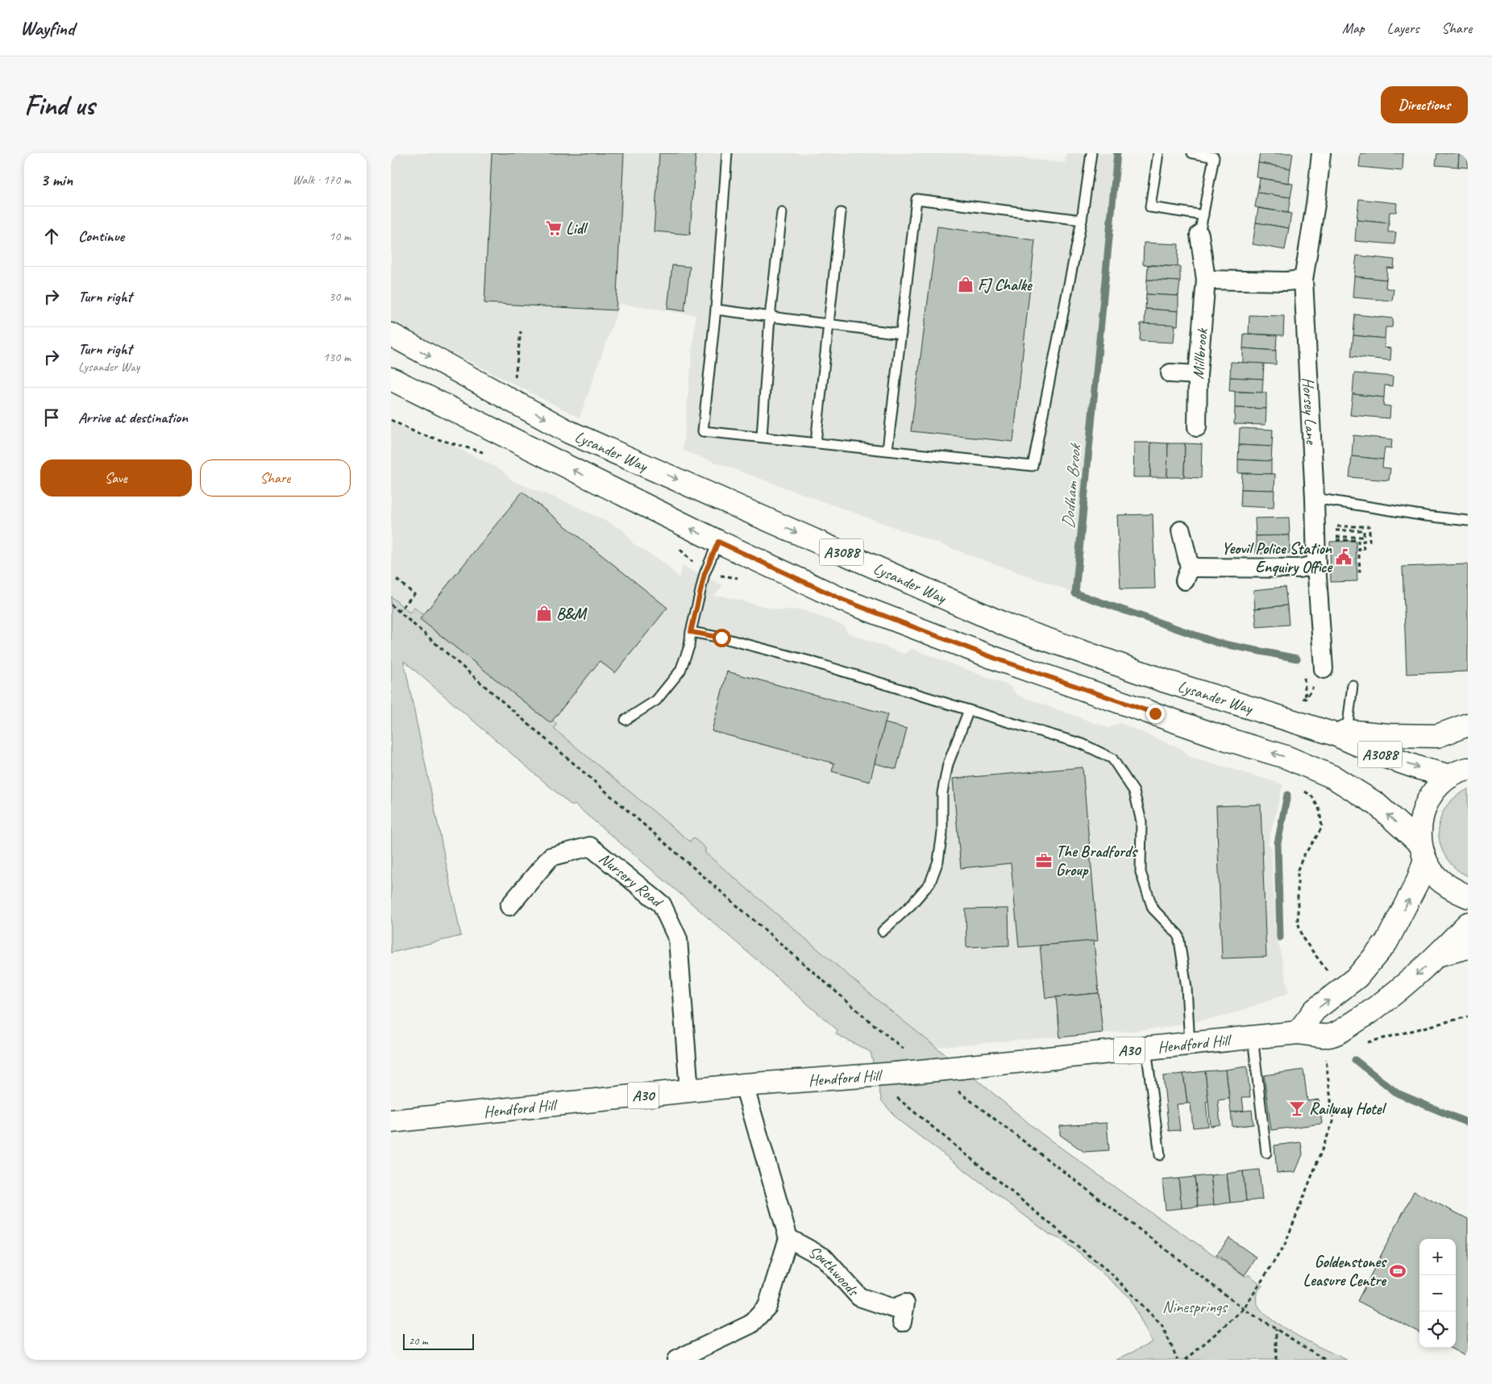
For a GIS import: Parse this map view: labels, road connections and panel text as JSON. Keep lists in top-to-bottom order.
{
  "streets": {
    "main road": [
      "Lysander Way",
      "A3088",
      "Hendford Hill",
      "A30"
    ],
    "street": [
      "Millbrook",
      "Horsey Lane",
      "Nursery Road",
      "Southwoods"
    ]
  },
  "crossings": [
    ["Nursery Road", "Hendford Hill"],
    ["Hendford Hill", "Southwoods"]
  ],
  "water": ["Dodham Brook"],
  "parks": ["Ninesprings"],
  "places": {
    "supermarket": ["Lidl"],
    "shop": ["FJ Chalke", "B&M"],
    "public building": ["Yeovil Police Station Enquiry Office"],
    "office": ["The Bradfords Group"],
    "bar": ["Railway Hotel"],
    "sports": ["Goldenstones Leasure Centre"]
  },
  "scale_bar": "20 m",
  "page": {
    "header": "Wayfind",
    "nav": ["Map", "Layers", "Share"],
    "buttons": [
      "Directions",
      ["Save", "Share"]
    ],
    "title": "Find us",
    "heading": ["3 min", "Walk · 170 m"],
    "list": [
      ["Continue", "10 m"],
      ["Turn right", "30 m"],
      ["Turn right", "Lysander Way", "130 m"],
      "Arrive at destination"
    ],
    "map_buttons": ["+", "−"],
    "scale": "20 m"
  }
}
